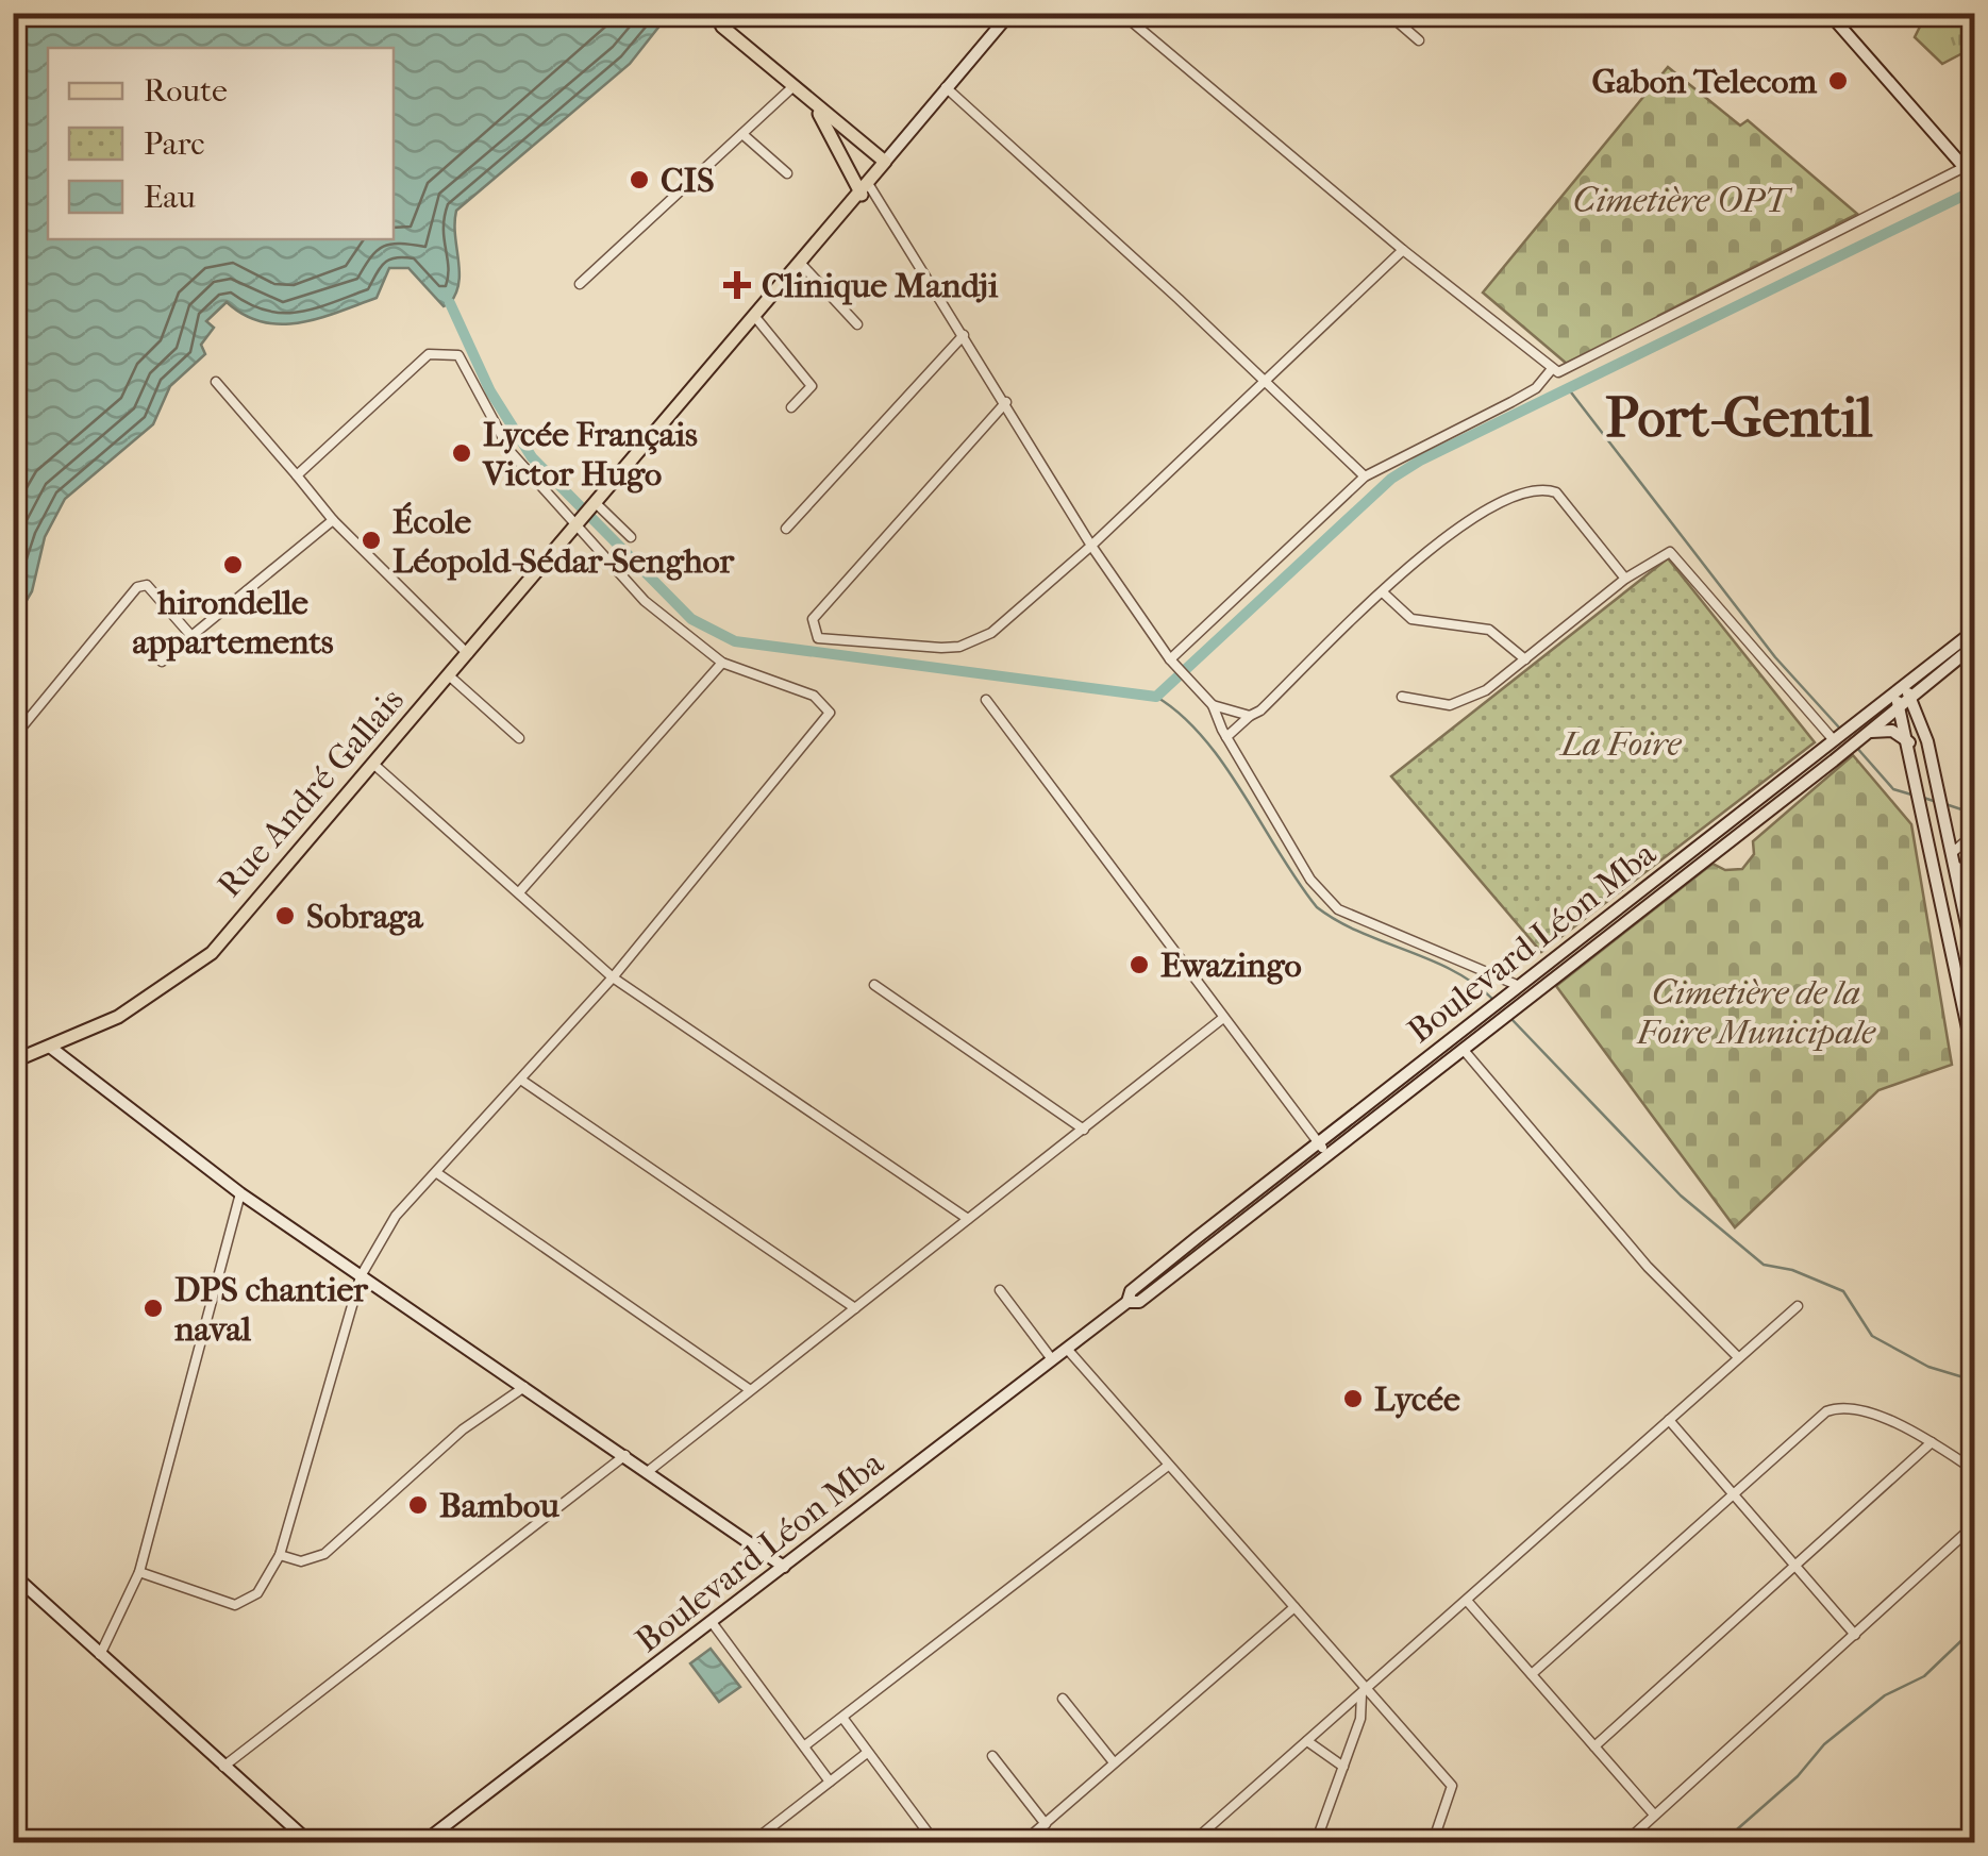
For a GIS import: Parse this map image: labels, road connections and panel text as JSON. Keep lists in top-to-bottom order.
{
  "streets": {
    "main road": ["Rue André Gallais"],
    "street": ["Boulevard Léon Mba"]
  },
  "districts": ["Port-Gentil"],
  "parks": ["Cimetière OPT", "La Foire", "Cimetière de la Foire Municipale"],
  "places": {
    "other": [
      "Gabon Telecom",
      "CIS",
      "Lycée Français Victor Hugo",
      "École Léopold-Sédar-Senghor",
      "hirondelle appartements",
      "Sobraga",
      "Ewazingo",
      "DPS chantier naval",
      "Lycée",
      "Bambou"
    ],
    "health": ["Clinique Mandji"]
  },
  "legend": ["Route", "Parc", "Eau"]
}
